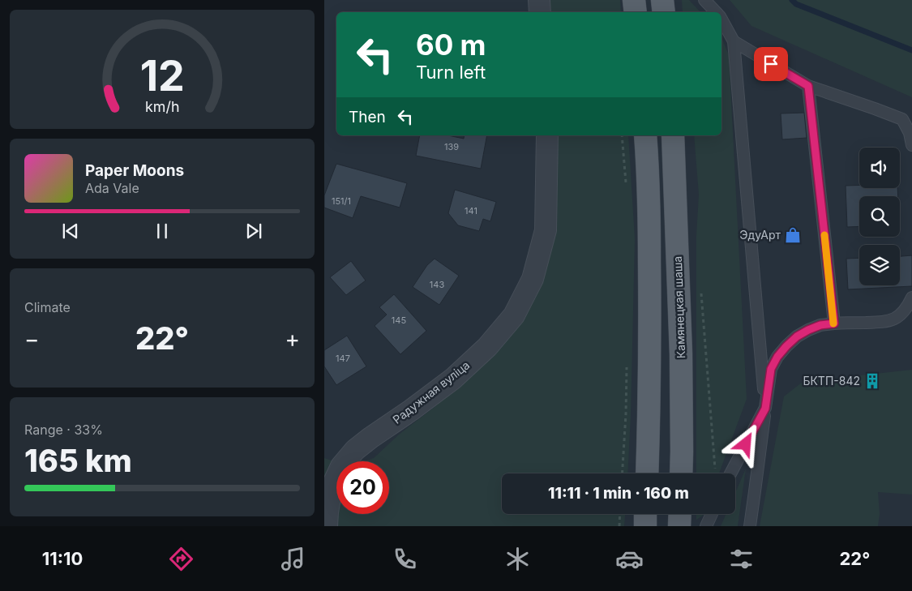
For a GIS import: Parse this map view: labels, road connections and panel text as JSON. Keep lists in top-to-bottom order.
{
  "streets": {
    "main road": ["Камянецкая шаша"],
    "street": ["Радужная вуліца"]
  },
  "places": {
    "shop": ["ЭдуАрт"],
    "building": ["БКТП-842"]
  },
  "house_numbers": [
    "139",
    "151/1",
    "141",
    "143",
    "145",
    "147"
  ],
  "page": {
    "turn": ["60 m", "Turn left"],
    "then": "Then",
    "song": ["Paper Moons", "Ada Vale"],
    "tile": [
      "Climate",
      ["Range · 33%", "165 km"]
    ],
    "heat": ["−", "22°", "+"],
    "limit": "20",
    "trip": "11:11 · 1 min · 160 m",
    "tabs": ["11:10", "22°"],
    "gauge": ["12", "km/h"]
  }
}
